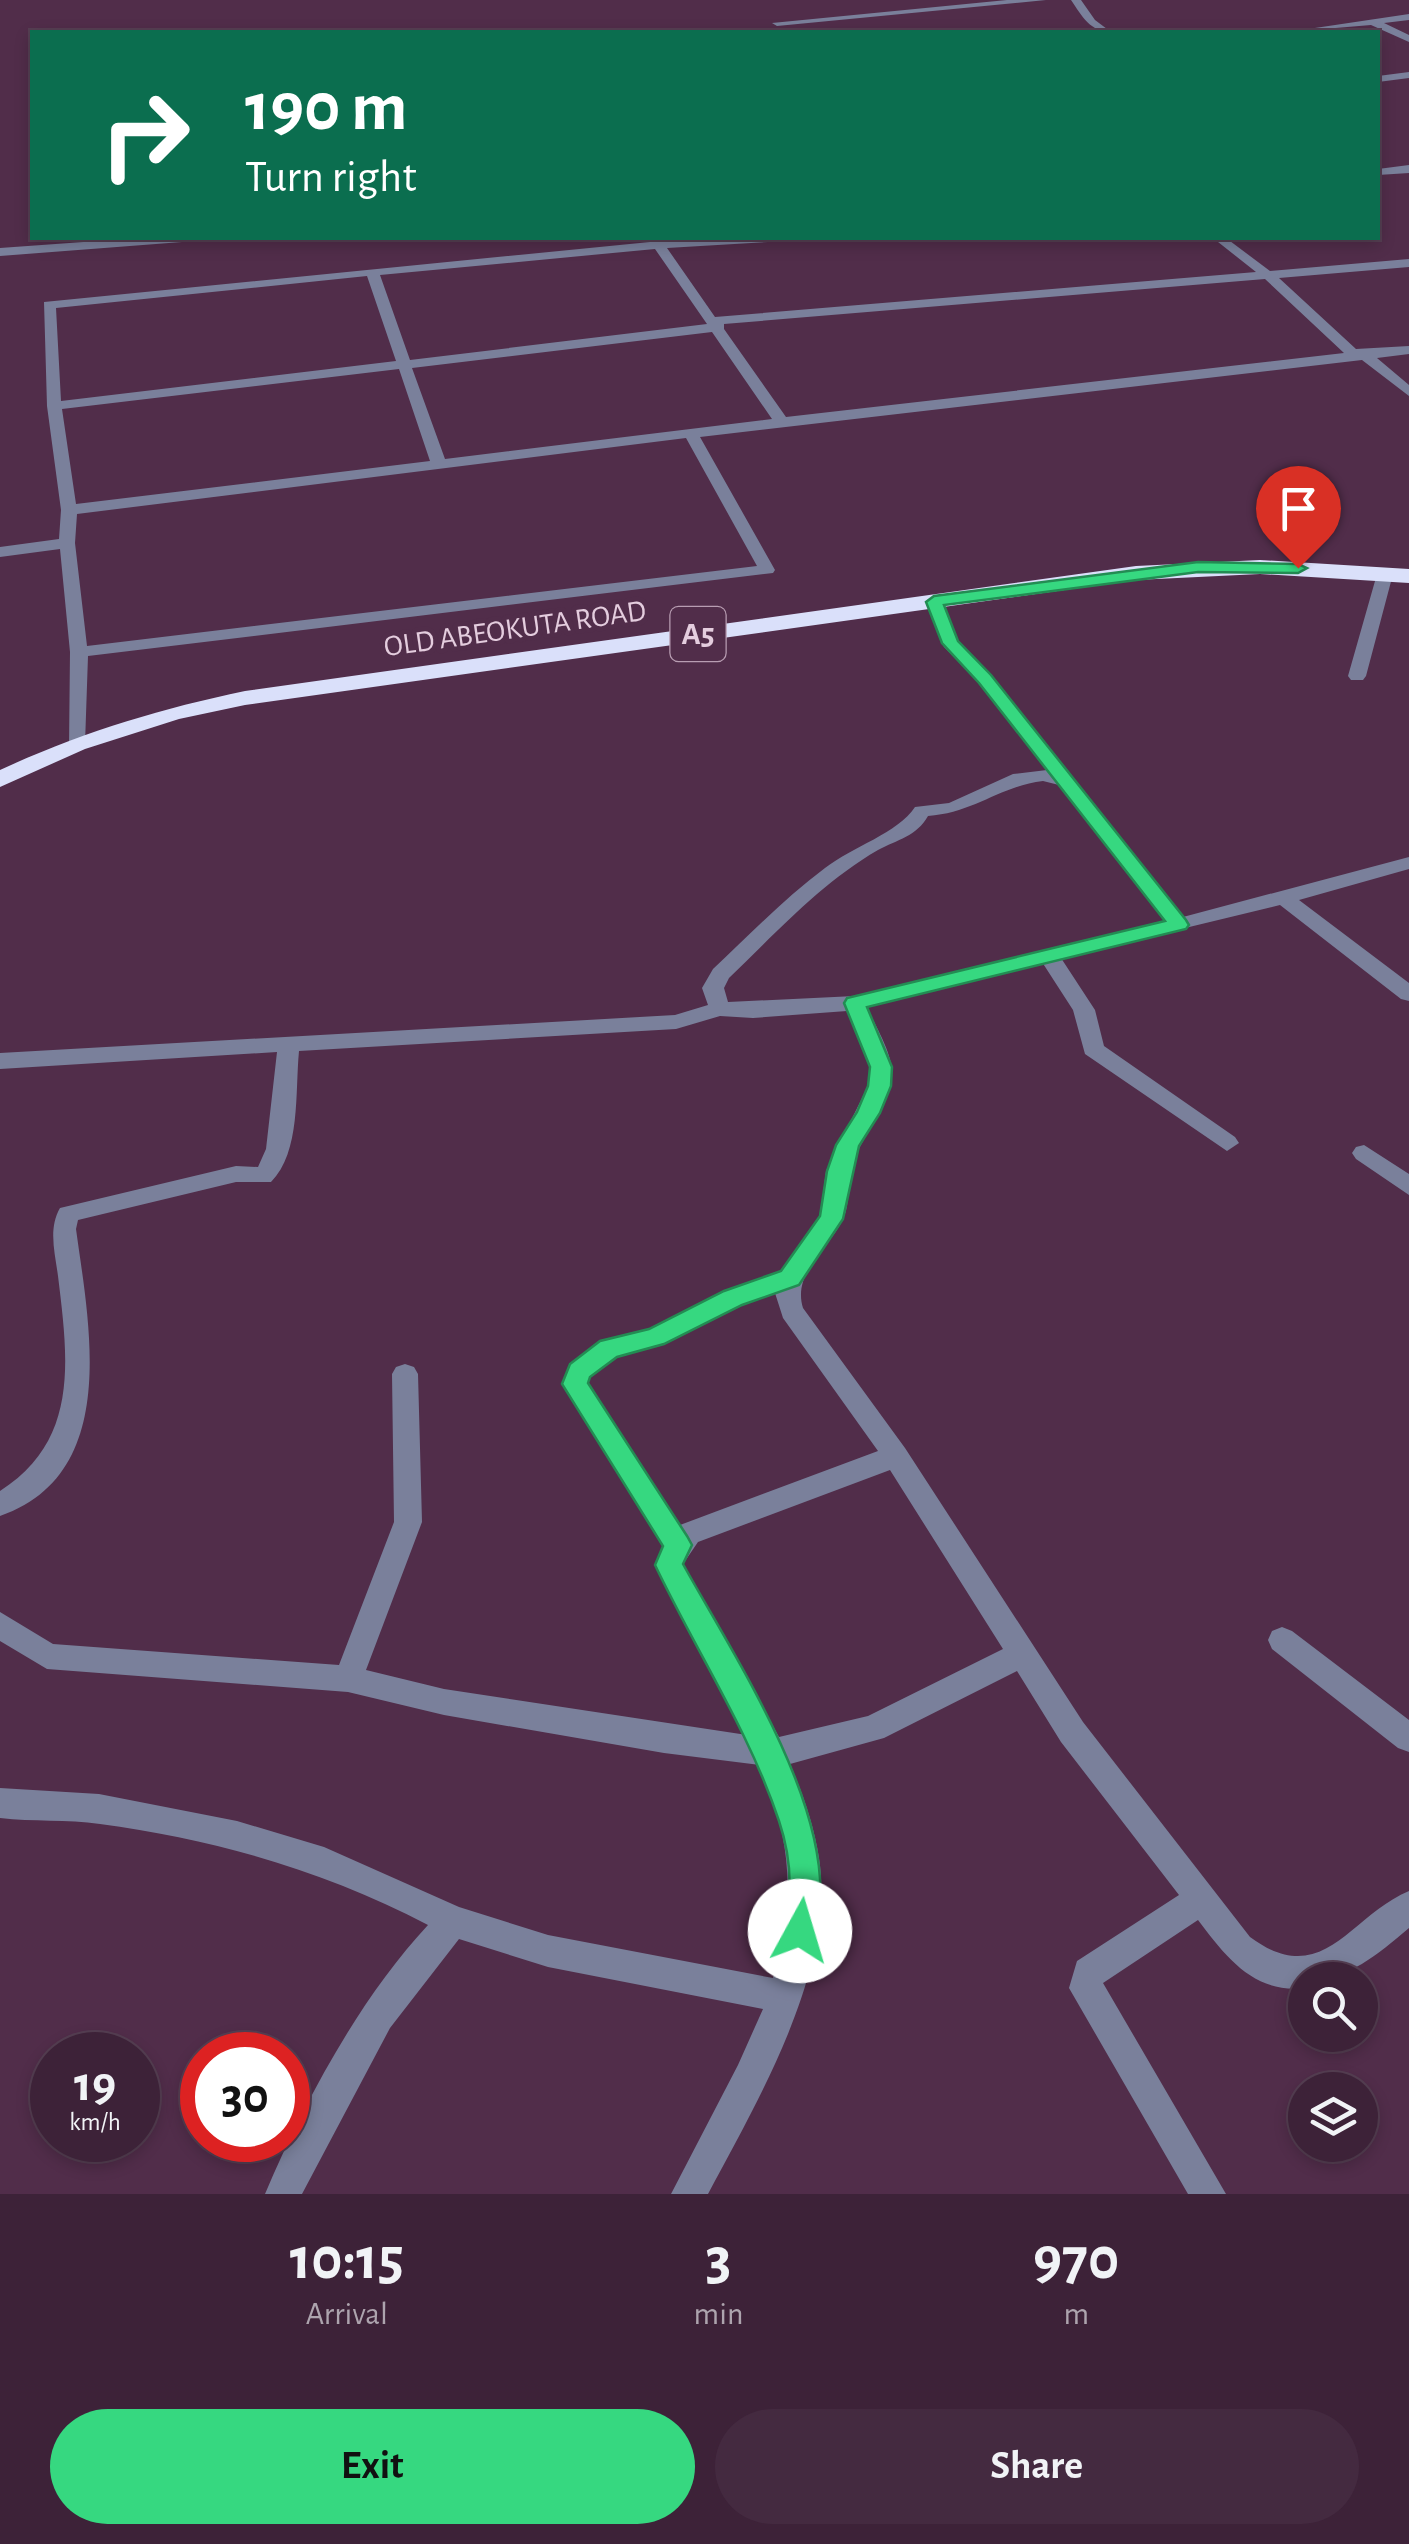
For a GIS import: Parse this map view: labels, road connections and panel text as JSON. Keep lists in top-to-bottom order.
{
  "streets": {
    "highway": ["OLD ABEOKUTA ROAD", "A5"]
  },
  "page": {
    "turn": ["190 m", "Turn right"],
    "speed": "19 km/h",
    "limit": "30",
    "eta": [
      "10:15",
      "Arrival",
      "3",
      "min",
      "970",
      "m"
    ],
    "buttons": ["Exit", "Share"]
  }
}
